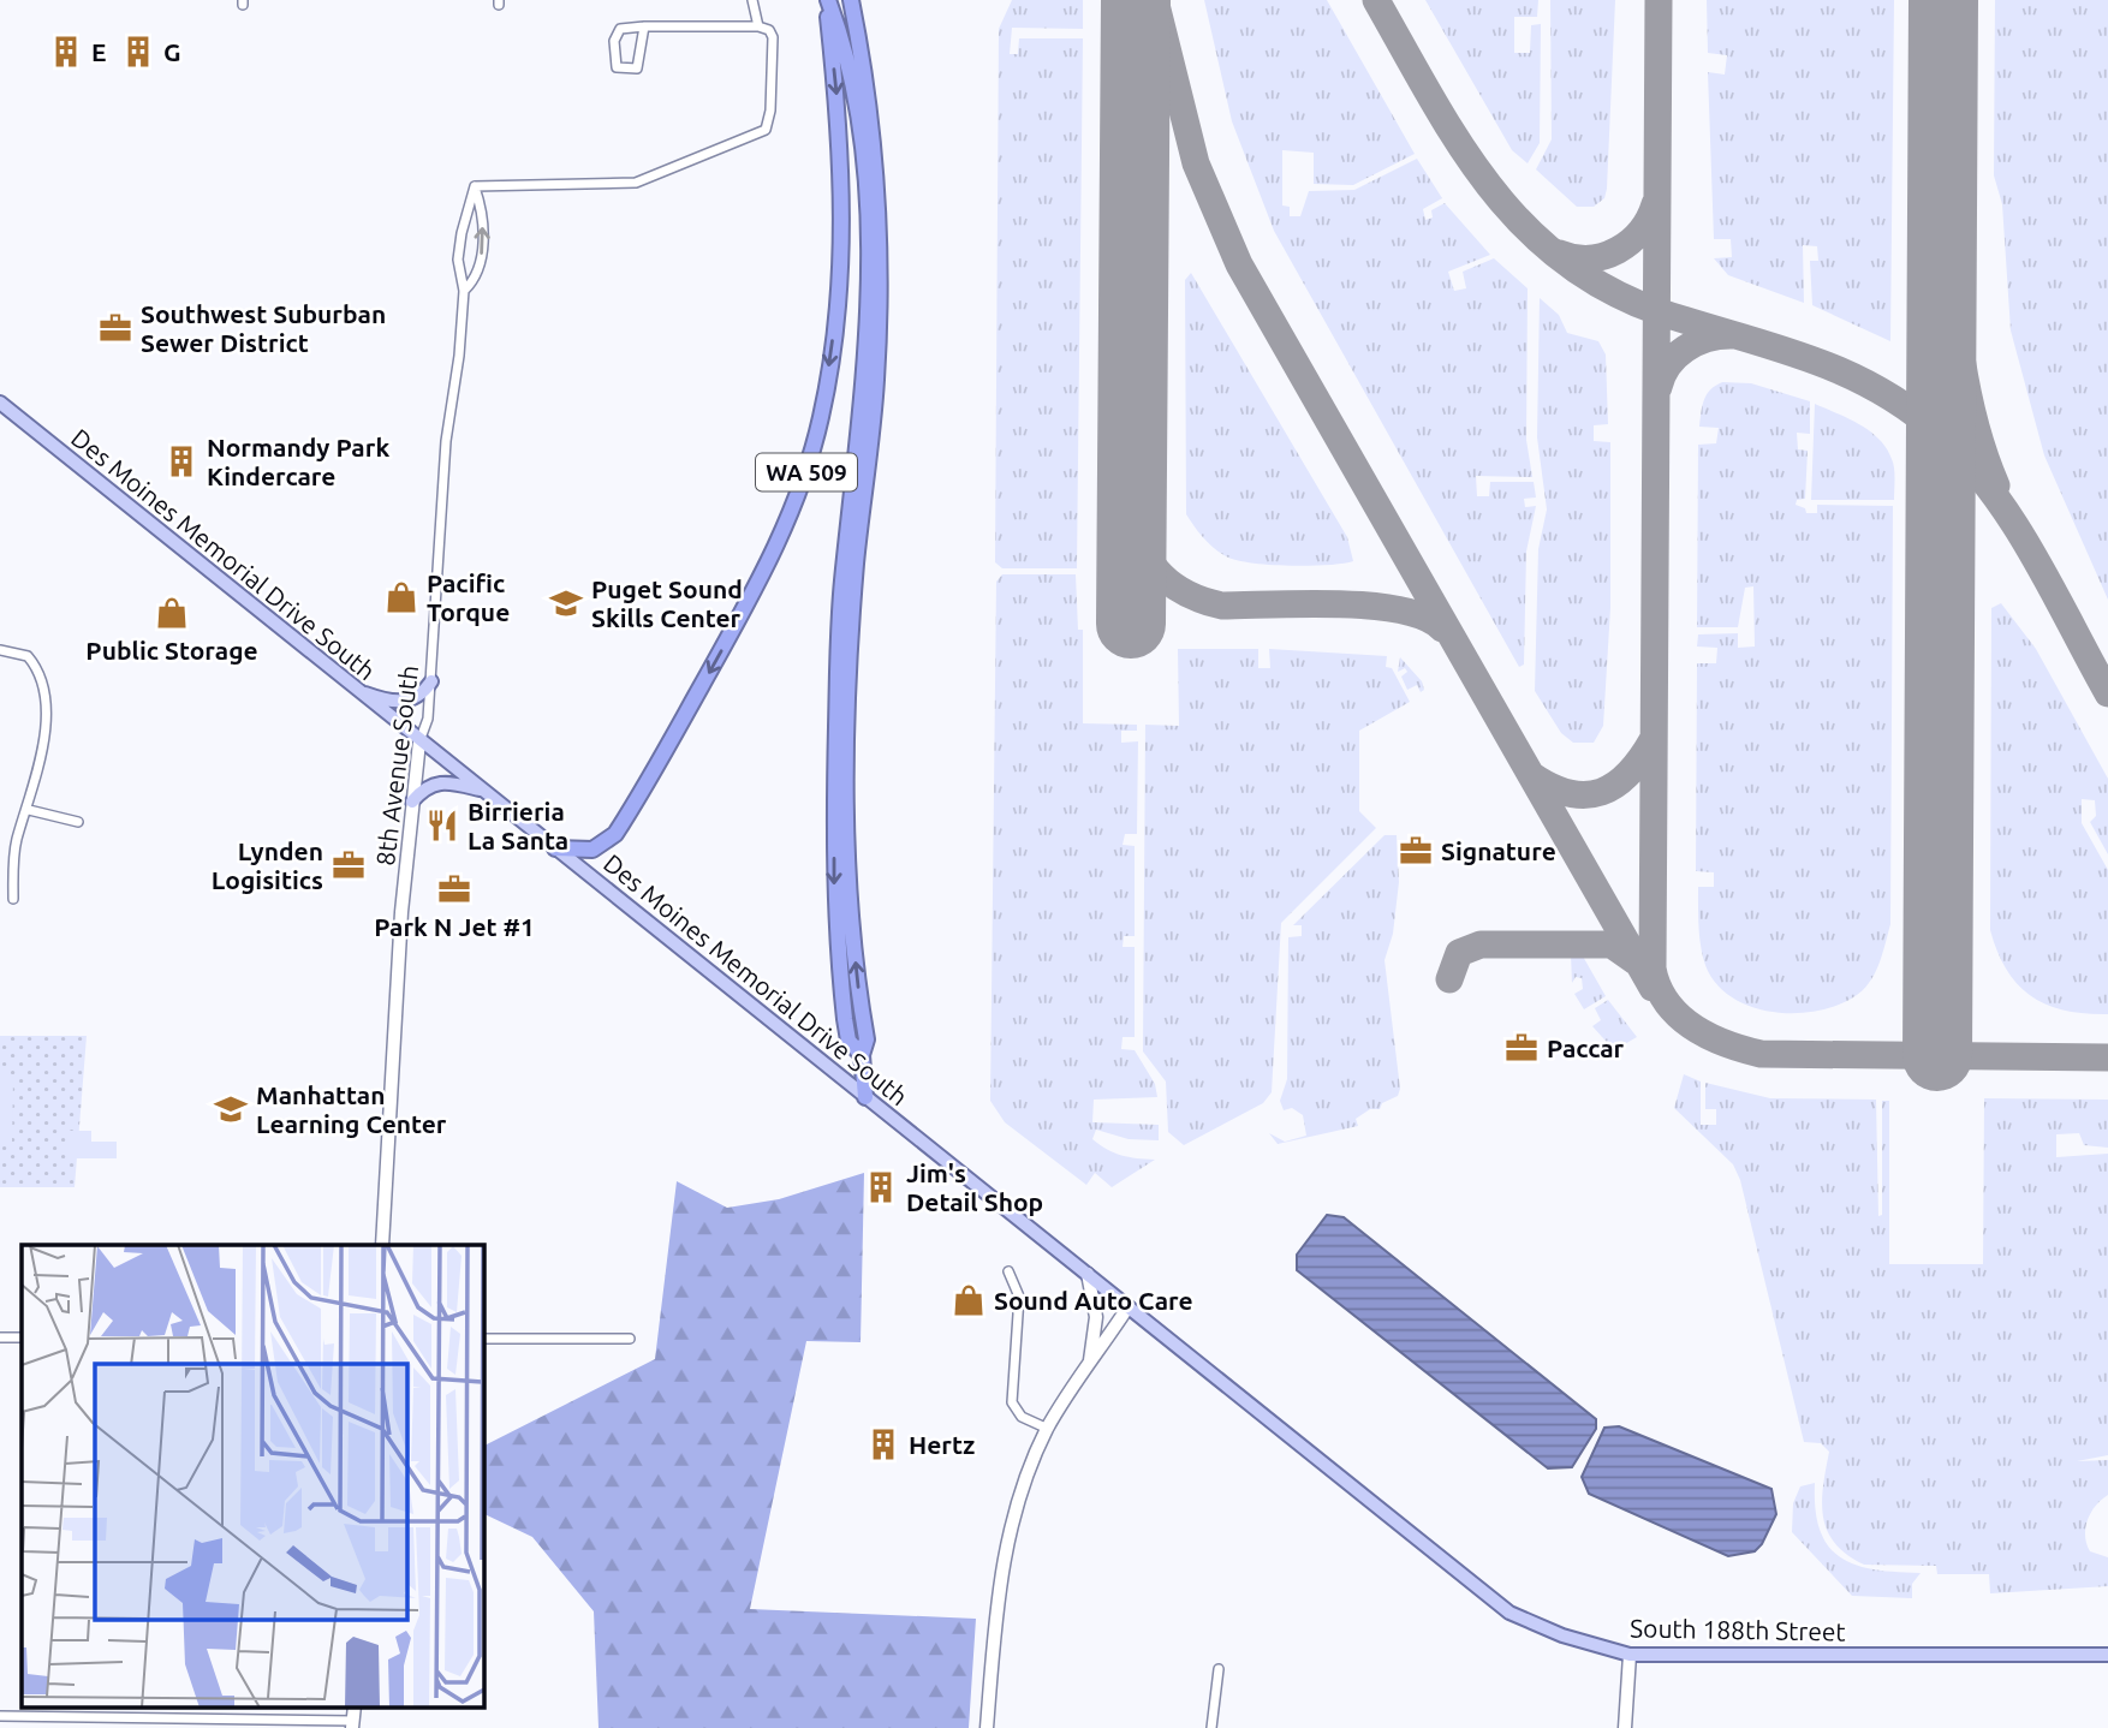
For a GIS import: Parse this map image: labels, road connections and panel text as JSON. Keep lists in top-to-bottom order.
{
  "streets": {
    "highway": ["WA 509"],
    "main road": ["Des Moines Memorial Drive South", "South 188th Street"],
    "street": ["8th Avenue South"]
  },
  "crossings": [
    ["WA 509", "Des Moines Memorial Drive South"],
    ["Des Moines Memorial Drive South", "8th Avenue South"],
    ["Des Moines Memorial Drive South", "South 188th Street"]
  ],
  "places": {
    "building": [
      "E",
      "G",
      "Normandy Park Kindercare",
      "Jim's Detail Shop",
      "Hertz"
    ],
    "office": [
      "Southwest Suburban Sewer District",
      "Signature",
      "Lynden Logisitics",
      "Park N Jet #1",
      "Paccar"
    ],
    "shop": ["Pacific Torque", "Public Storage", "Sound Auto Care"],
    "school or university": ["Puget Sound Skills Center", "Manhattan Learning Center"],
    "restaurant": ["Birrieria La Santa"]
  }
}
